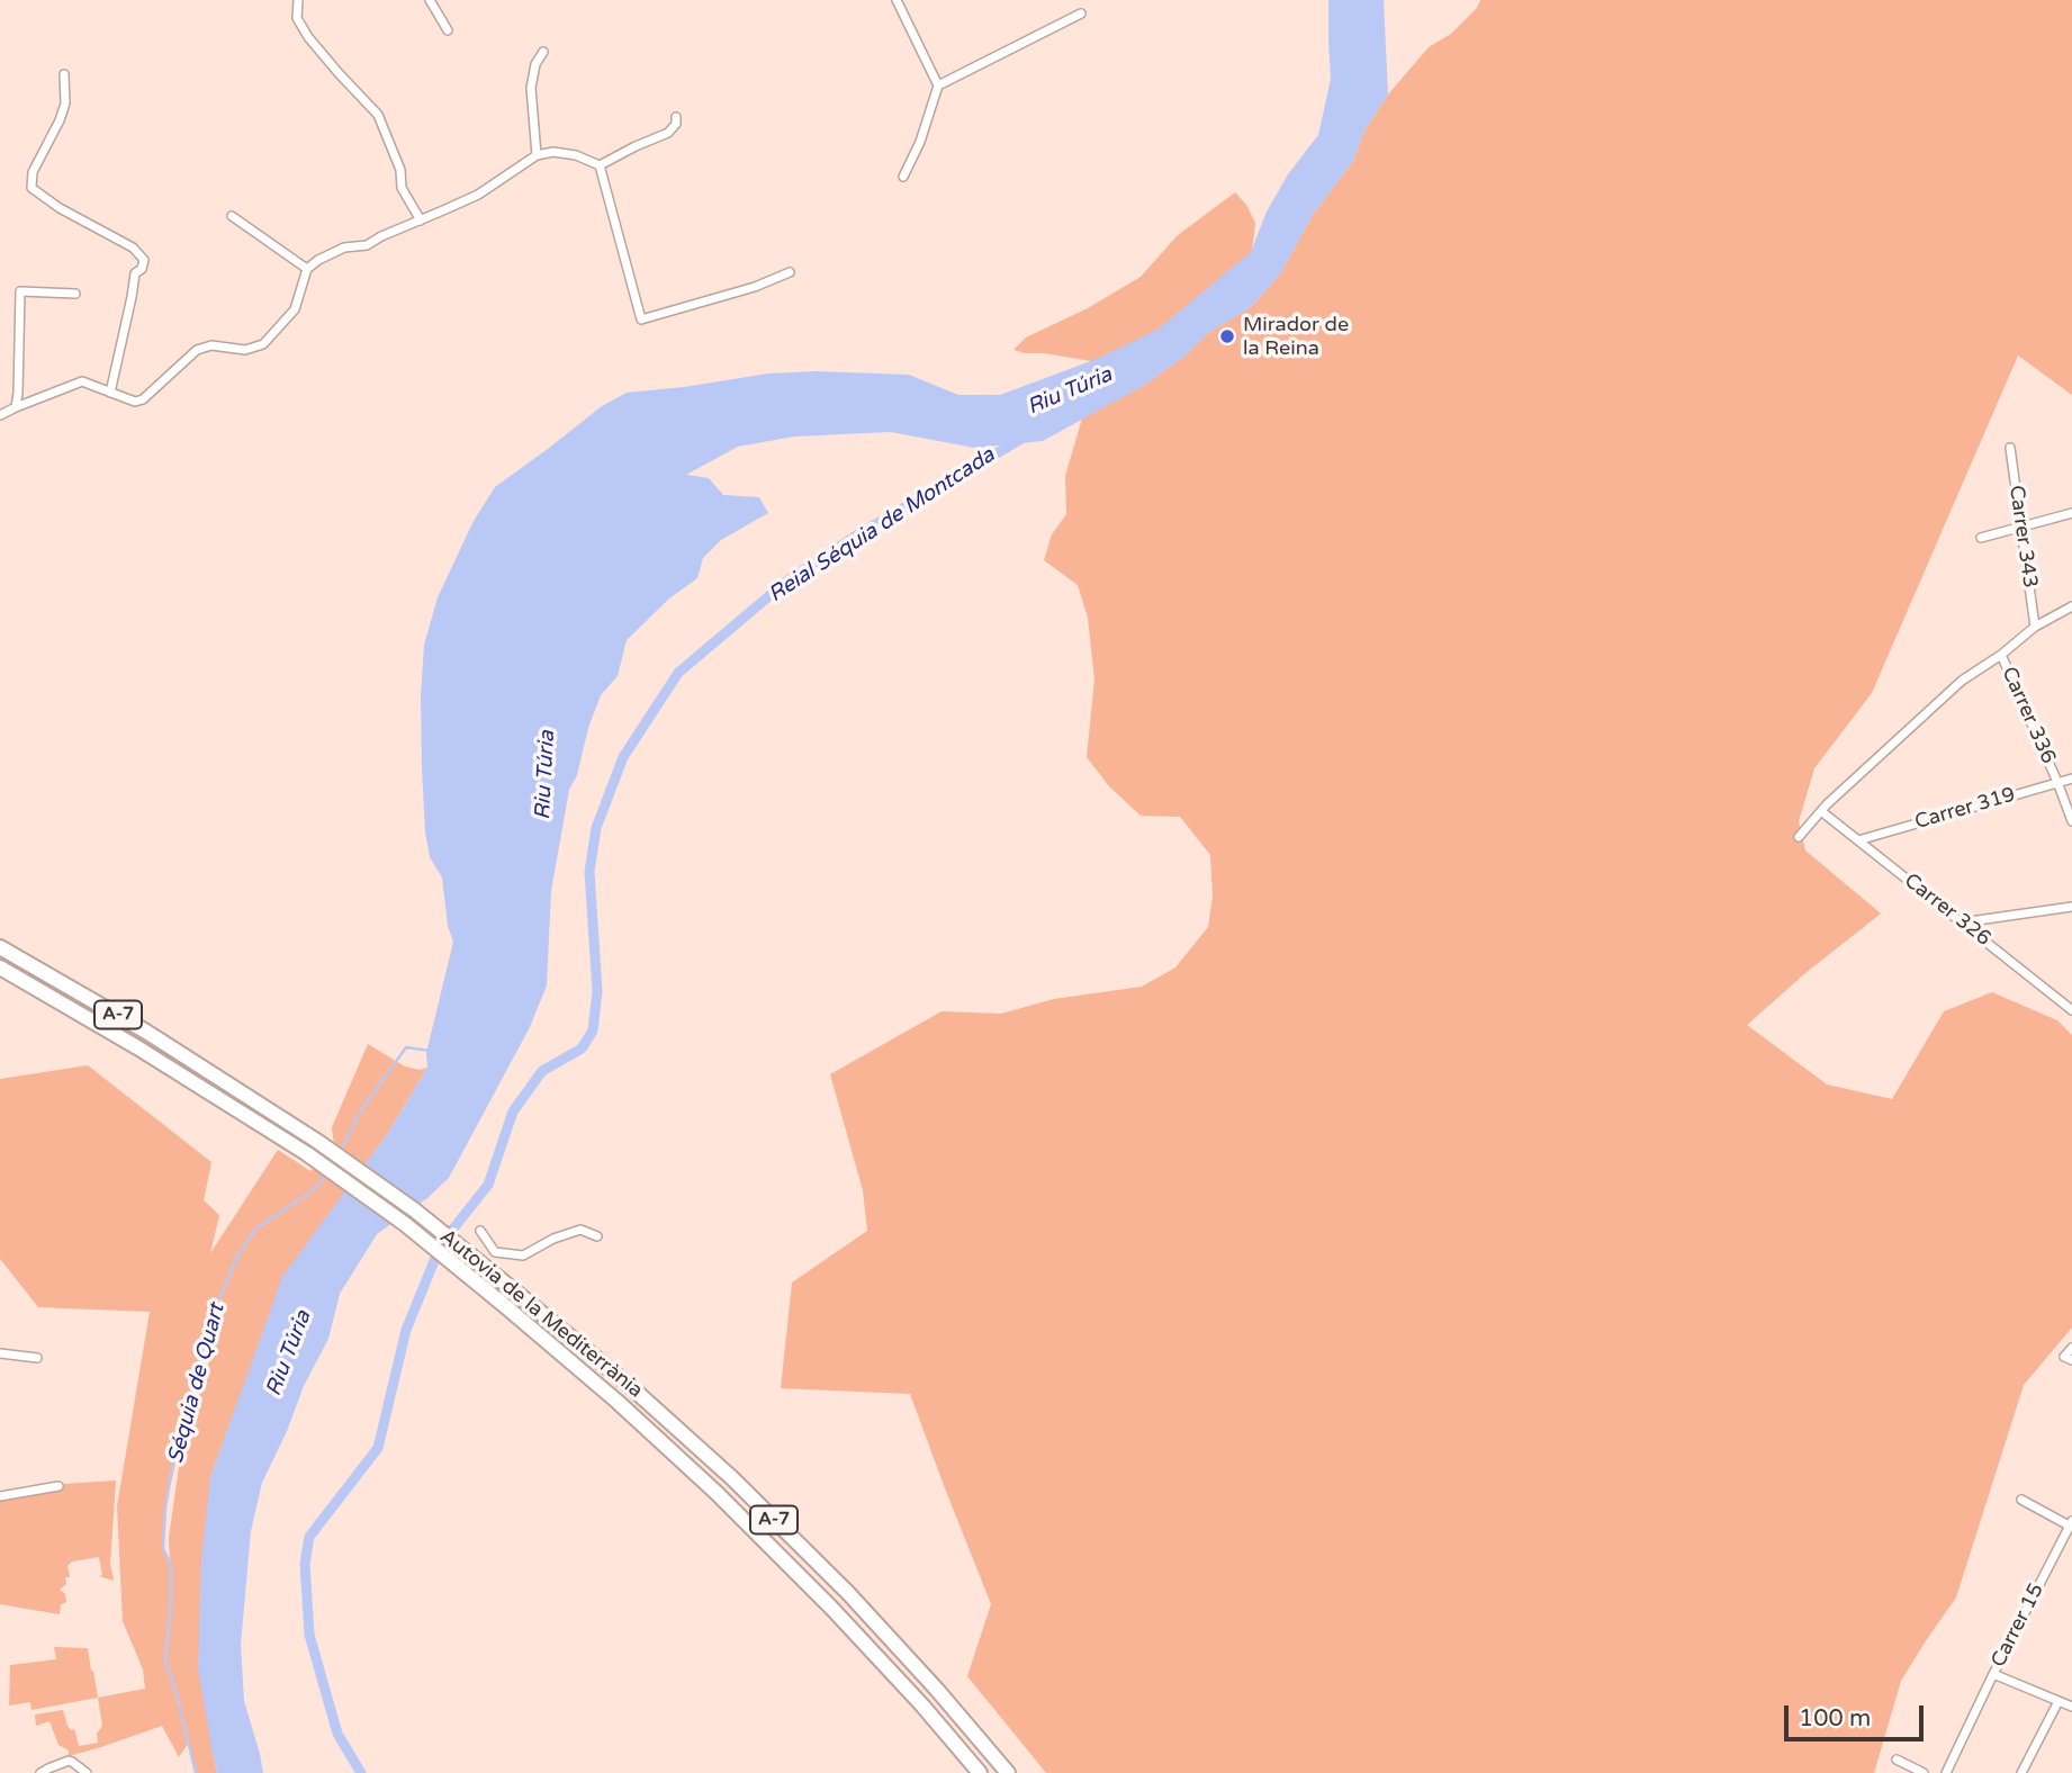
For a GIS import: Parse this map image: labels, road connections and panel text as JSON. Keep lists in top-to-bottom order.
{
  "streets": {
    "highway": ["A-7", "Autovia de la Mediterrània"],
    "street": [
      "Carrer 343",
      "Carrer 336",
      "Carrer 319",
      "Carrer 326",
      "Carrer 15"
    ]
  },
  "crossings": [
    ["Carrer 336", "Carrer 319"],
    ["Carrer 319", "Carrer 326"]
  ],
  "water": ["Riu Túria", "Reial Séquia de Montcada", "Séquia de Quart"],
  "places": ["Mirador de la Reina"],
  "scale_bar": "100 m"
}
